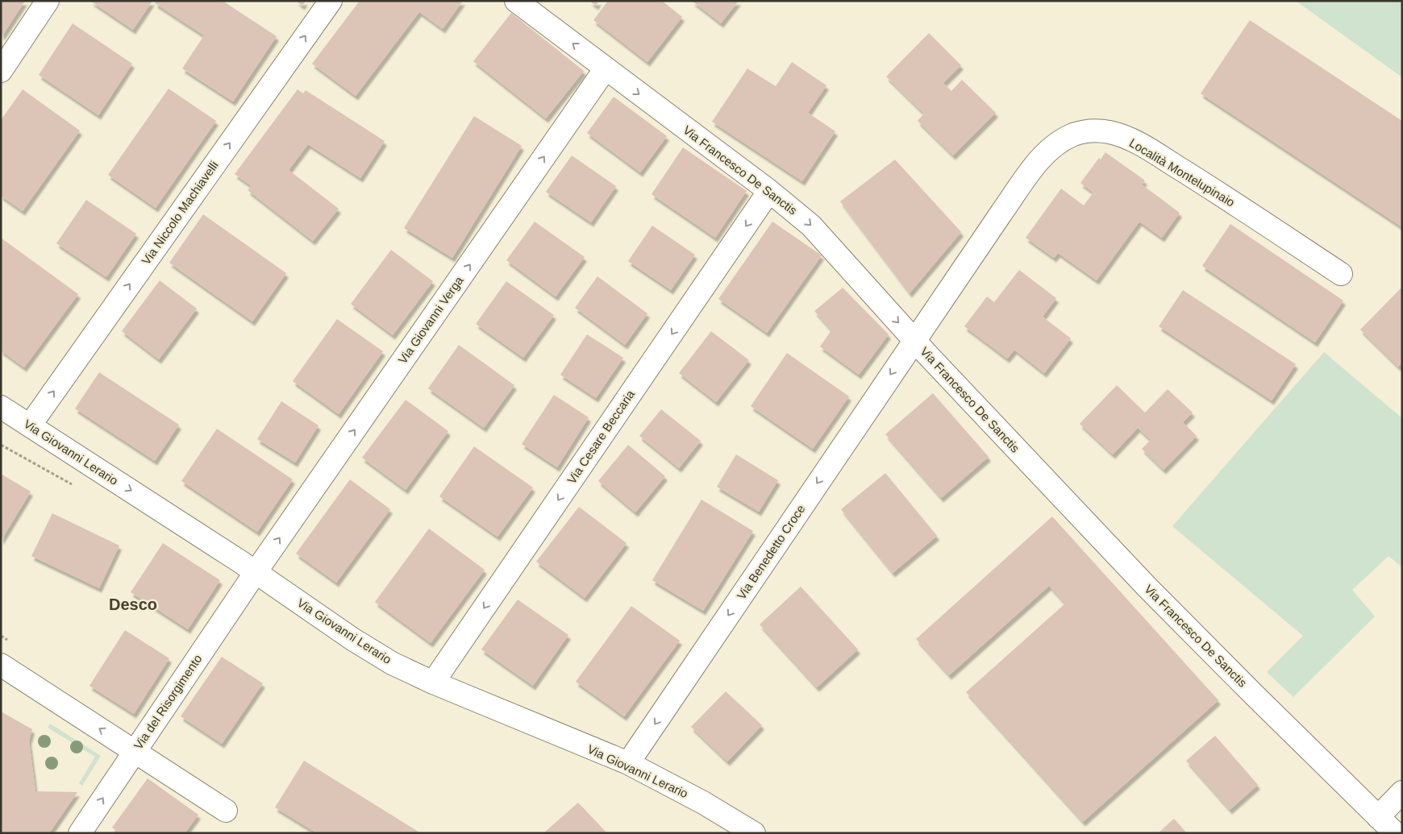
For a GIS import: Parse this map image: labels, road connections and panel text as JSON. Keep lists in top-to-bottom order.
{
  "streets": {
    "street": [
      "Via Francesco De Sanctis",
      "Località Montelupinaio",
      "Via Niccolo Machiavelli",
      "Via Giovanni Verga",
      "Via Cesare Beccaria",
      "Via Giovanni Lerario",
      "Via Benedetto Croce",
      "Via del Risorgimento"
    ]
  },
  "crossings": [
    ["Via Francesco De Sanctis", "Località Montelupinaio"],
    ["Via Francesco De Sanctis", "Via Giovanni Verga"],
    ["Via Francesco De Sanctis", "Via Cesare Beccaria"],
    ["Via Francesco De Sanctis", "Via Benedetto Croce"],
    ["Località Montelupinaio", "Via Benedetto Croce"],
    ["Via Niccolo Machiavelli", "Via Giovanni Lerario"],
    ["Via Giovanni Verga", "Via Giovanni Lerario"],
    ["Via Giovanni Verga", "Via del Risorgimento"],
    ["Via Cesare Beccaria", "Via Giovanni Lerario"],
    ["Via Giovanni Lerario", "Via Benedetto Croce"],
    ["Via Giovanni Lerario", "Via del Risorgimento"]
  ],
  "one_way": [
    "Via Niccolo Machiavelli",
    "Via Giovanni Verga",
    "Via Cesare Beccaria",
    "Via Benedetto Croce"
  ],
  "districts": ["Desco"]
}
